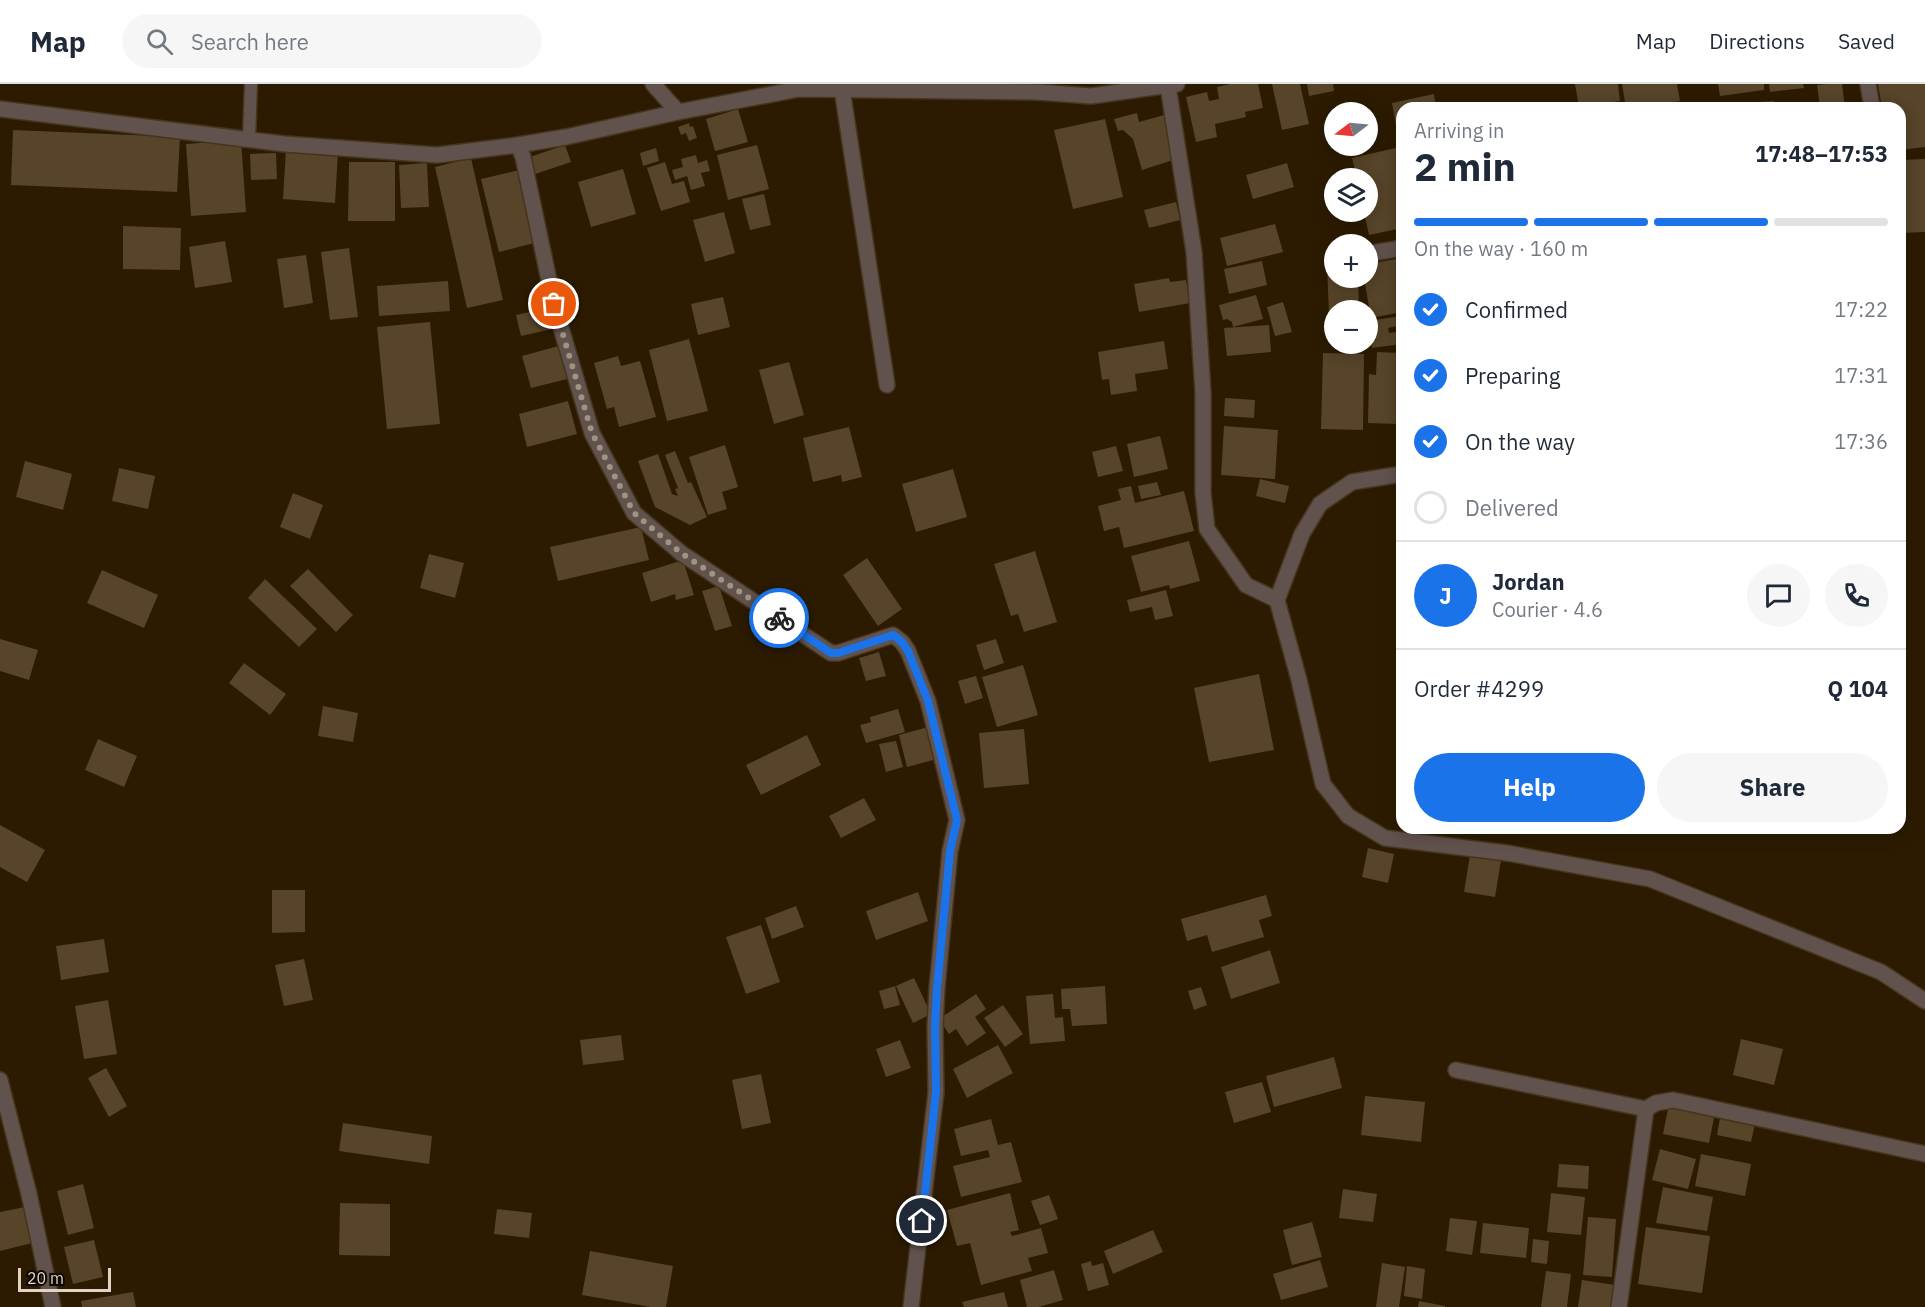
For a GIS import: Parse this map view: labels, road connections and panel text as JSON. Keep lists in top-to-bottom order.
{
  "scale_bar": "20 m",
  "north": "left",
  "page": {
    "header": "Map",
    "search": "Search here",
    "nav": ["Map", "Directions", "Saved"],
    "map_buttons": ["+", "−"],
    "heading": ["2 min", "Arriving in", "17:48–17:53"],
    "panel": [
      "Jordan",
      "Courier · 4.6",
      "Order #4299",
      "Q 104"
    ],
    "bar": "On the way · 160 m",
    "list": [
      ["Confirmed", "17:22"],
      ["Preparing", "17:31"],
      ["On the way", "17:36"],
      "Delivered"
    ],
    "round": "J",
    "buttons": ["Help", "Share"],
    "scale": "20 m"
  }
}
